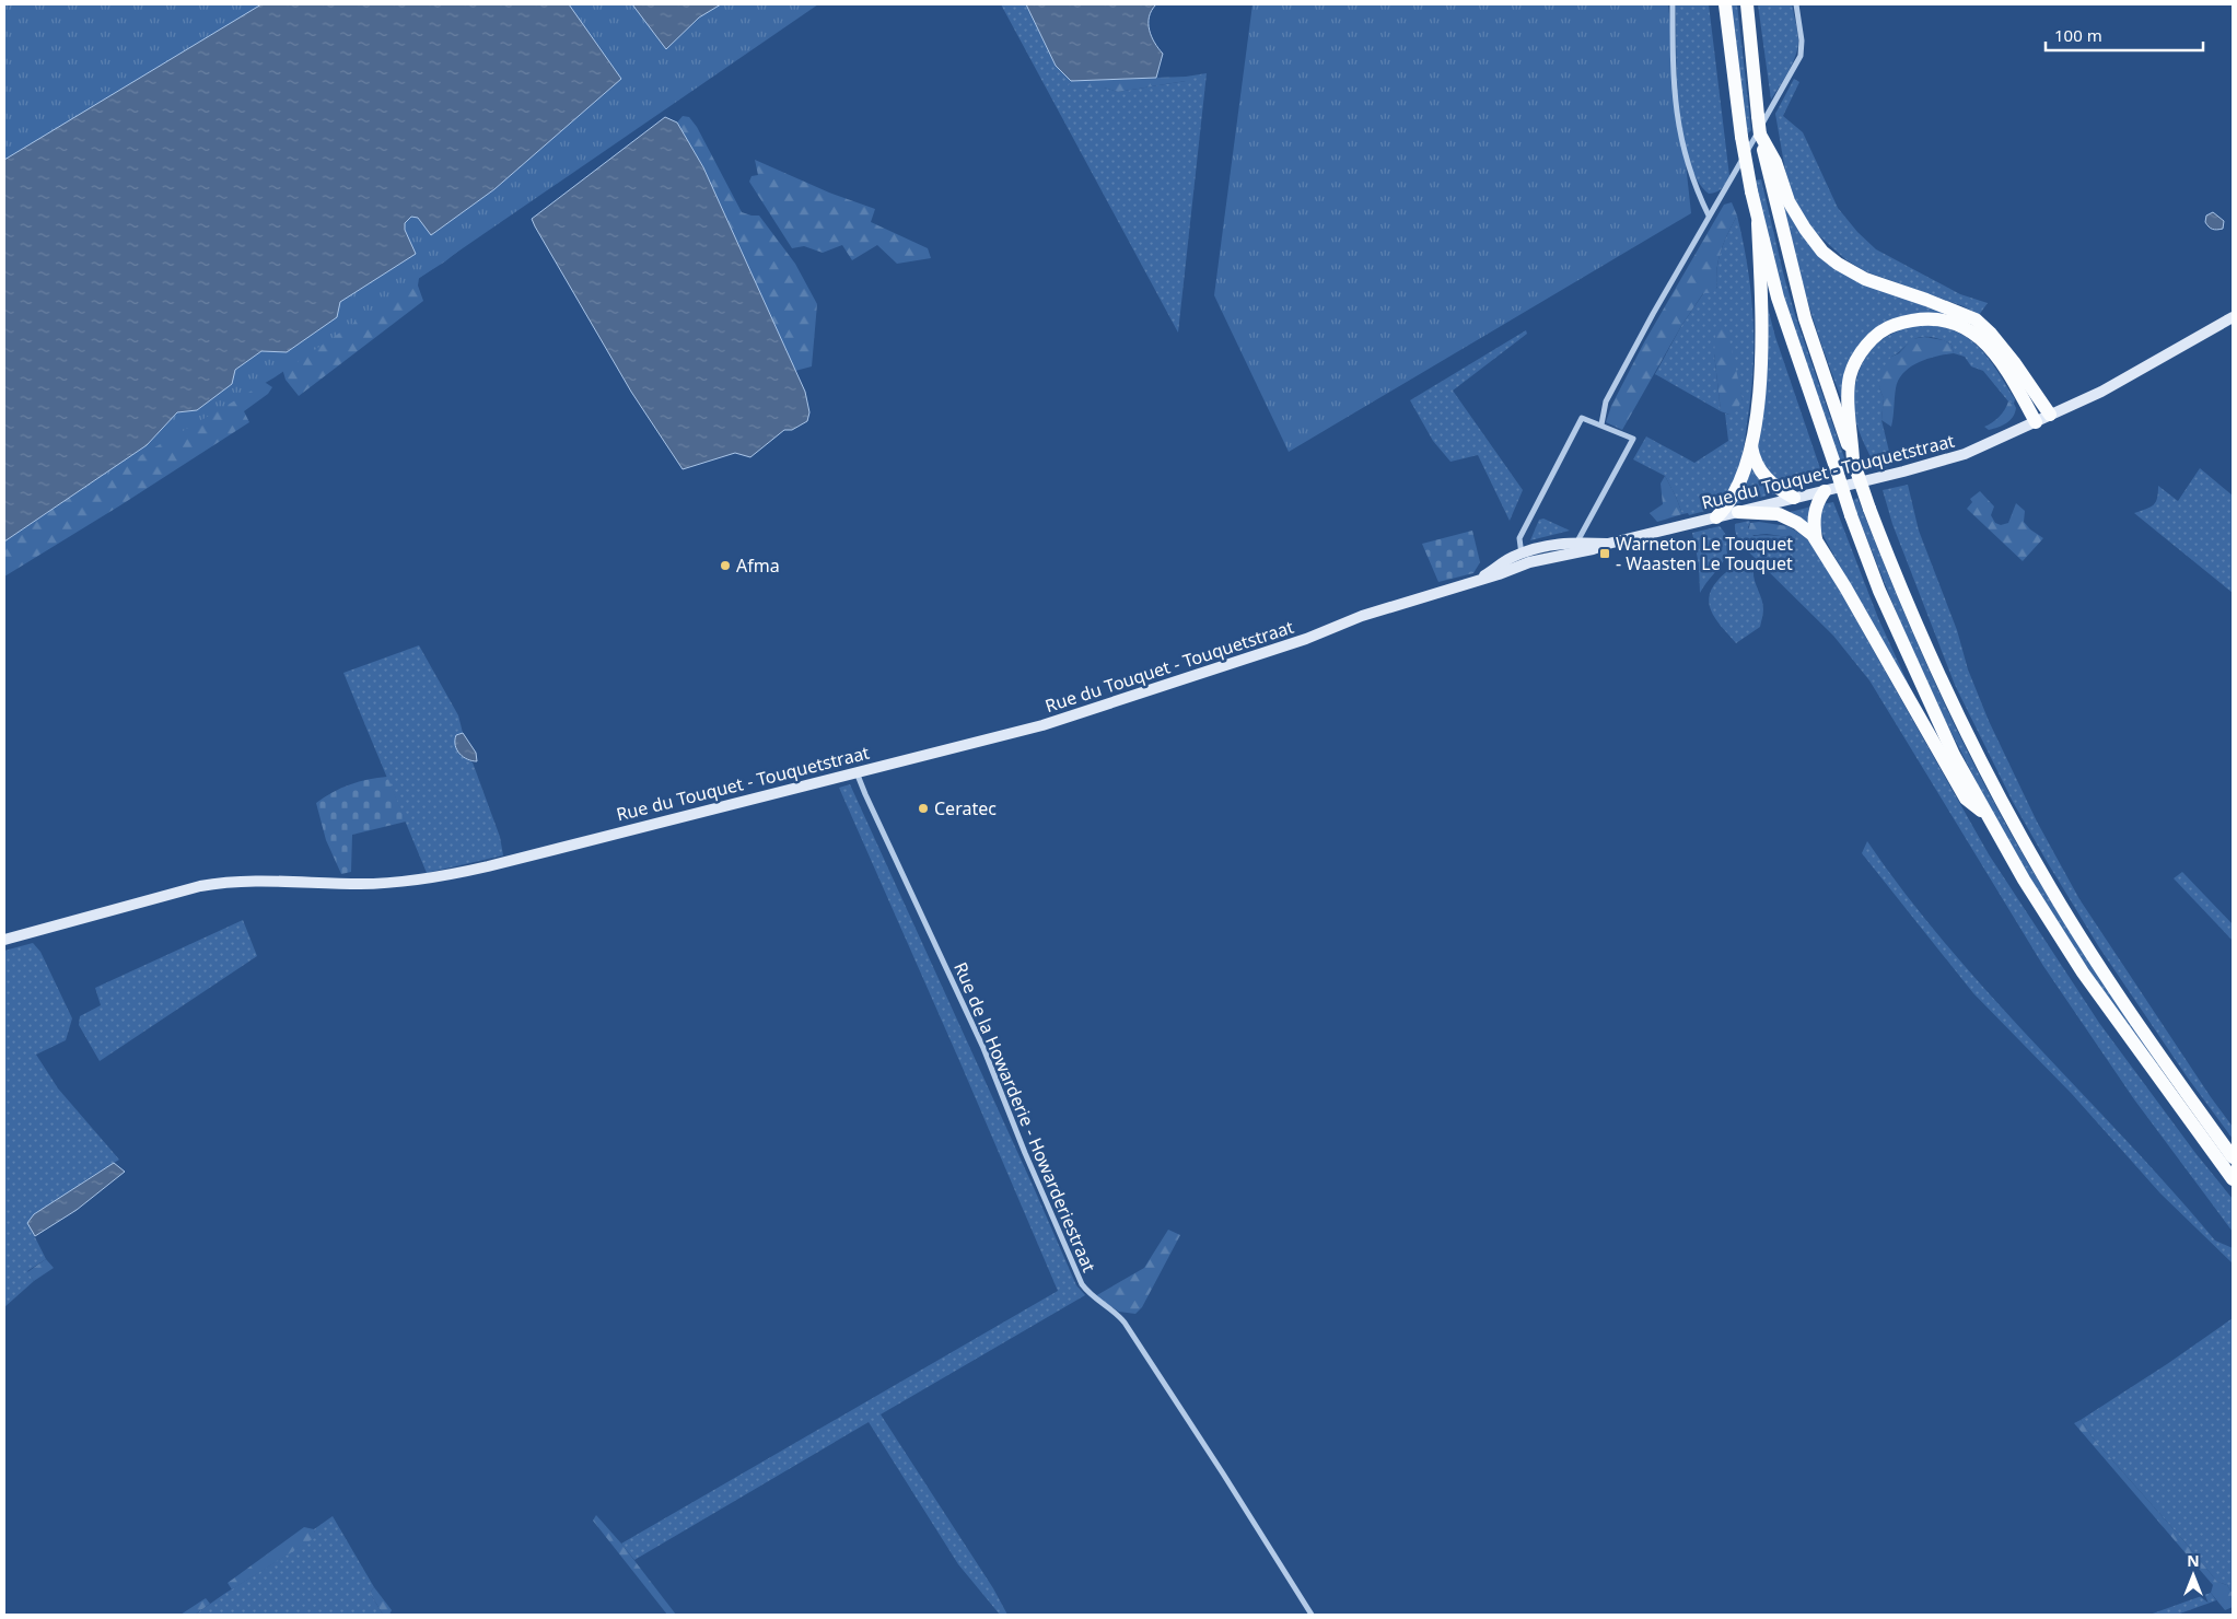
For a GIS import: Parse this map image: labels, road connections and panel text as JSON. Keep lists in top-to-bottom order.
{
  "streets": {
    "main road": ["Rue du Touquet - Touquetstraat"],
    "street": ["Rue de la Howarderie - Howarderiestraat"]
  },
  "crossings": [
    ["Rue du Touquet - Touquetstraat", "Rue de la Howarderie - Howarderiestraat"]
  ],
  "places": {
    "transit": ["Warneton Le Touquet - Waasten Le Touquet"],
    "other": ["Afma", "Ceratec"]
  },
  "scale_bar": "100 m",
  "north": "top"
}
